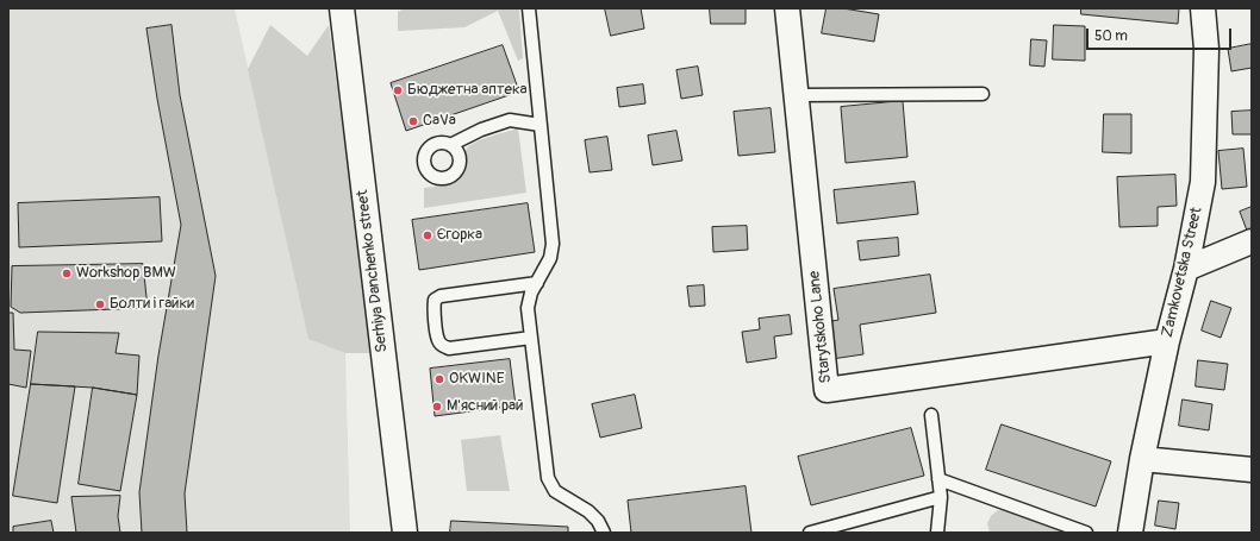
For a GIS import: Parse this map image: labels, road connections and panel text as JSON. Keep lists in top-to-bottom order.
{
  "streets": {
    "street": ["Serhiya Danchenko street", "Zamkovetska Street", "Starytskoho Lane"]
  },
  "crossings": [
    ["Zamkovetska Street", "Starytskoho Lane"]
  ],
  "places": [
    "Бюджетна аптека",
    "CaVa",
    "Єгорка",
    "Workshop BMW",
    "Болти і гайки",
    "OKWINE",
    "М'ясний рай"
  ],
  "scale_bar": "50 m"
}
